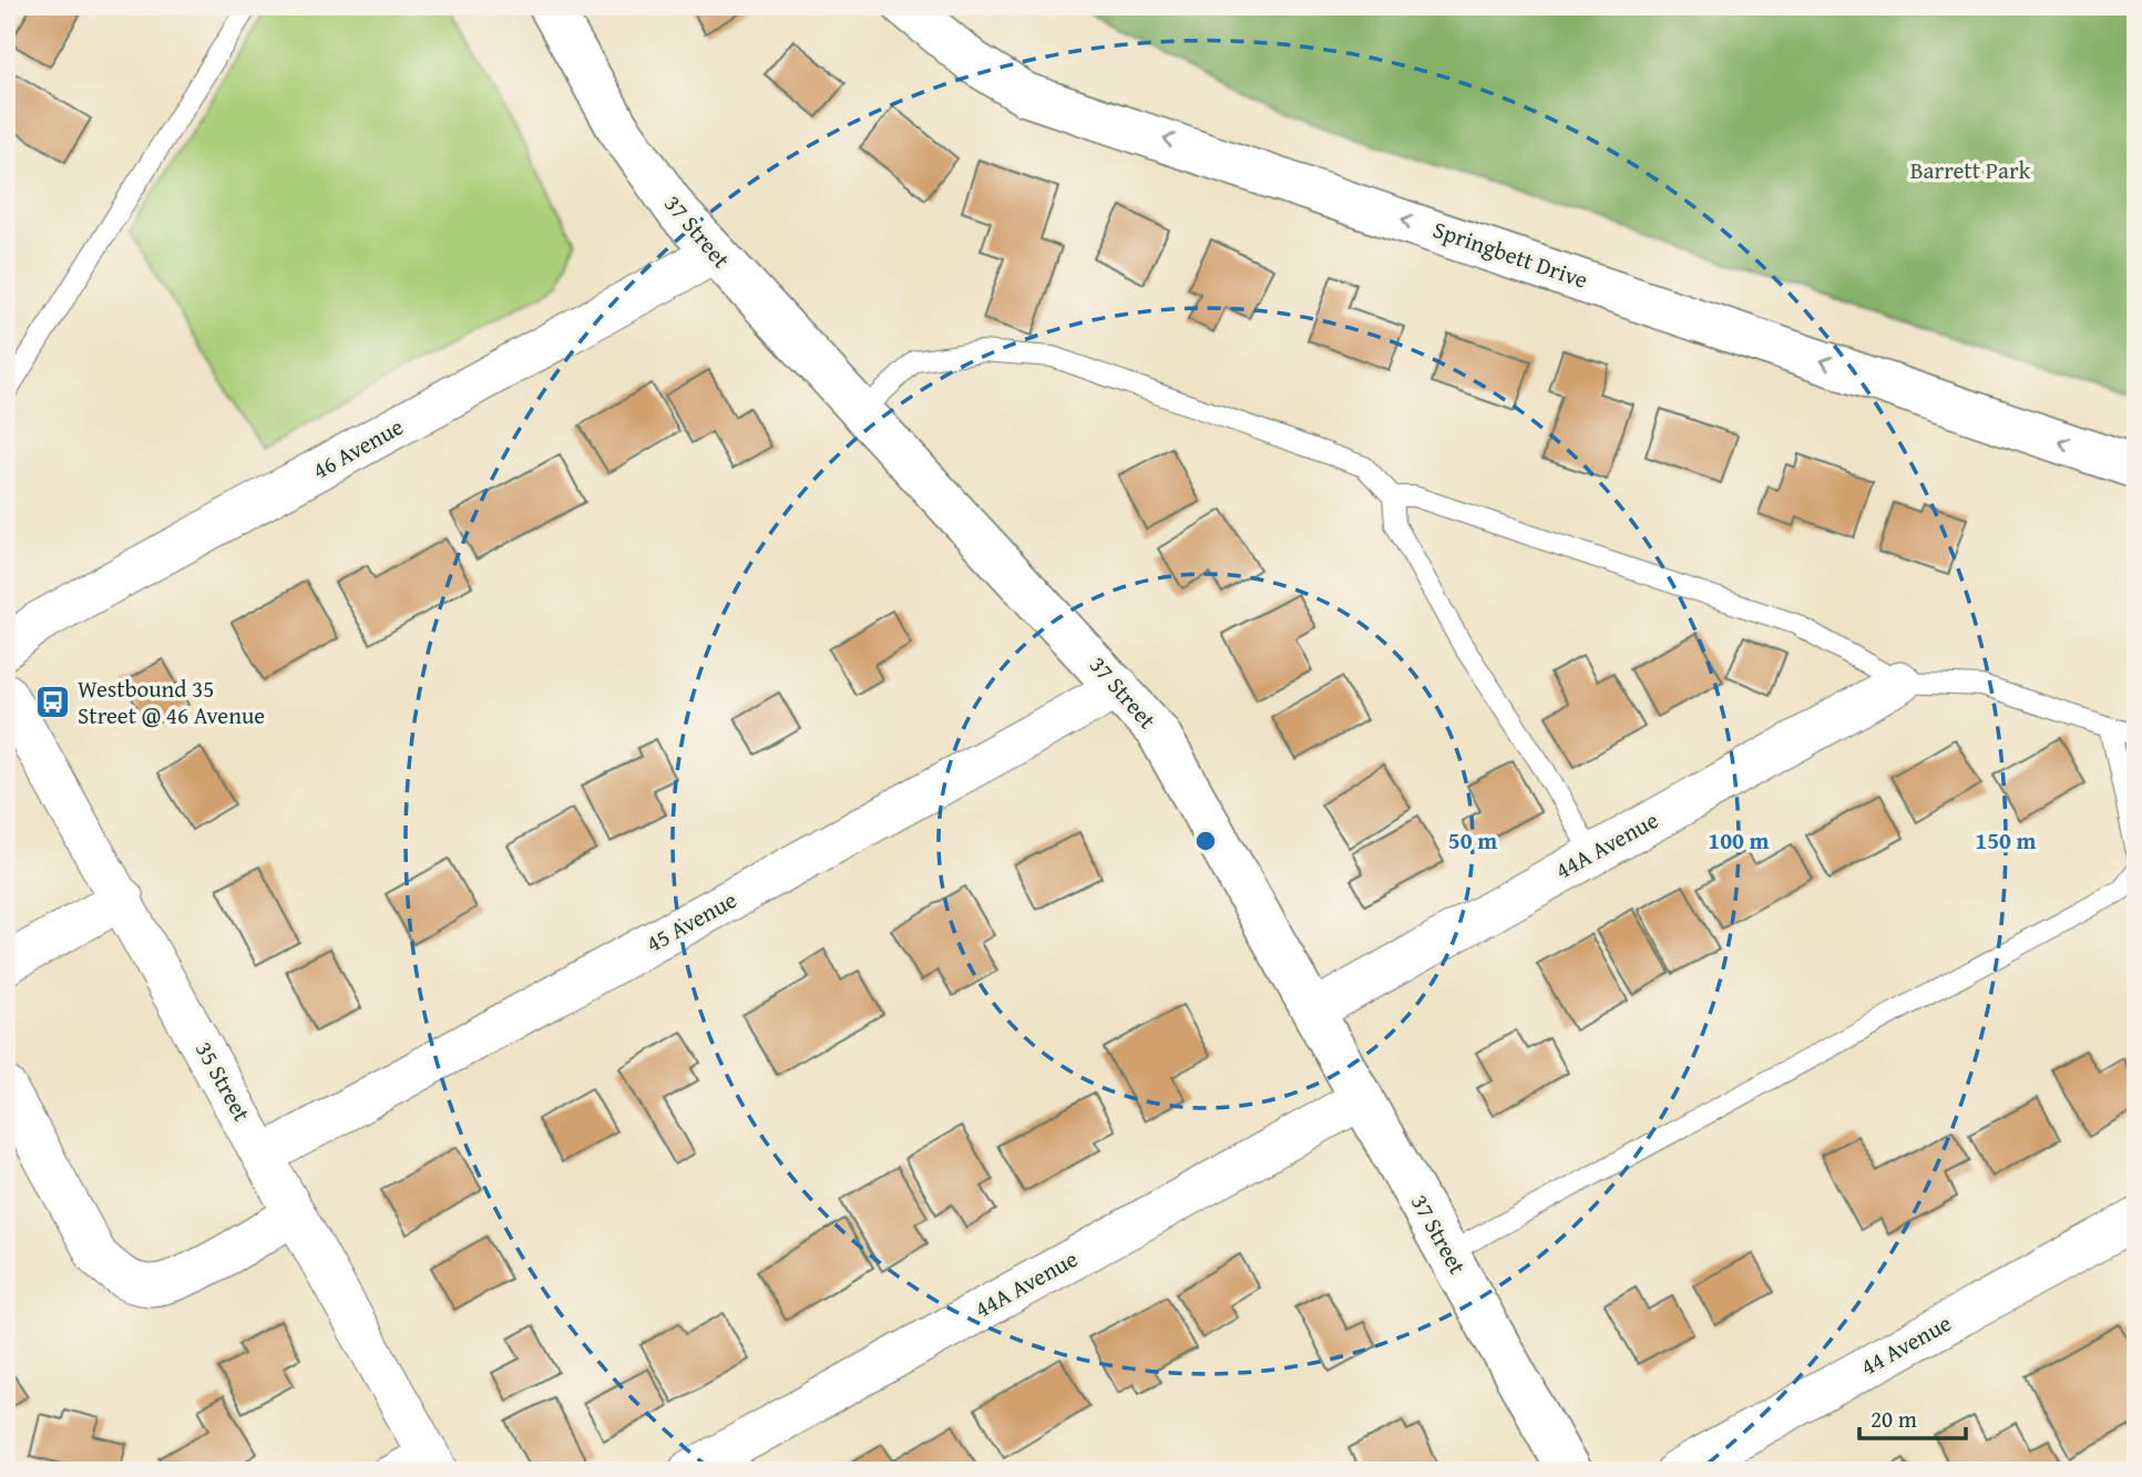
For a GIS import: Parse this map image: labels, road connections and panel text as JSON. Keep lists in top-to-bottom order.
{
  "streets": {
    "street": [
      "37 Street",
      "Springbett Drive",
      "46 Avenue",
      "44A Avenue",
      "45 Avenue",
      "35 Street",
      "44 Avenue"
    ]
  },
  "crossings": [
    ["37 Street", "46 Avenue"],
    ["37 Street", "44A Avenue"],
    ["37 Street", "45 Avenue"],
    ["45 Avenue", "35 Street"]
  ],
  "one_way": ["Springbett Drive"],
  "parks": ["Barrett Park"],
  "places": {
    "bus stop": ["Westbound 35 Street @ 46 Avenue"]
  },
  "scale_bar": "20 m",
  "rings": ["50 m", "100 m", "150 m"]
}
